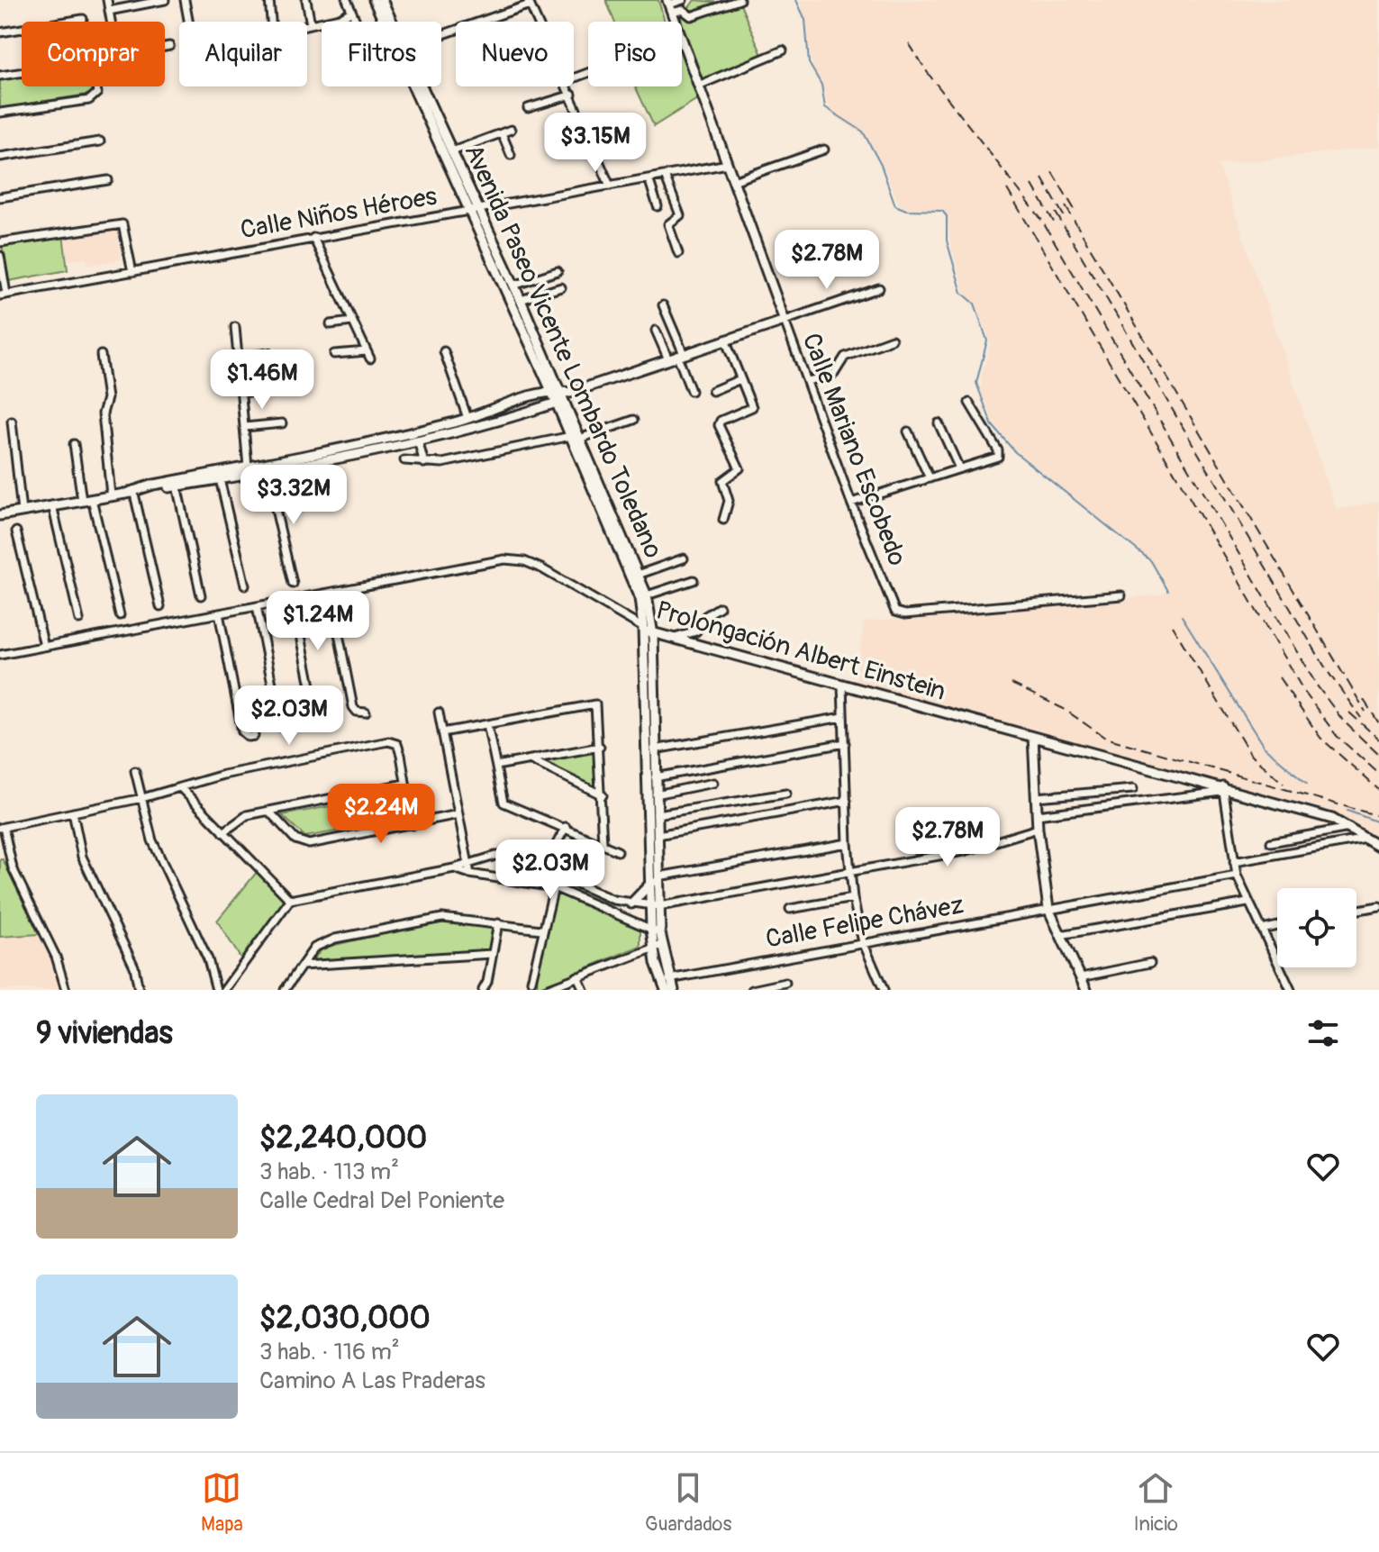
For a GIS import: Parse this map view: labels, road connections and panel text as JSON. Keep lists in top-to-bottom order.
{
  "streets": {
    "main road": ["Avenida Paseo Vicente Lombardo Toledano", "Calle Mariano Escobedo", "Prolongación Albert Einstein"],
    "street": ["Calle Niños Héroes", "Calle Felipe Chávez"]
  },
  "crossings": [
    ["Calle Niños Héroes", "Avenida Paseo Vicente Lombardo Toledano"],
    ["Calle Niños Héroes", "Calle Mariano Escobedo"],
    ["Avenida Paseo Vicente Lombardo Toledano", "Prolongación Albert Einstein"],
    ["Avenida Paseo Vicente Lombardo Toledano", "Calle Felipe Chávez"]
  ],
  "page": {
    "chip": [
      "Comprar",
      "Alquilar",
      "Filtros",
      "Nuevo",
      "Piso"
    ],
    "price": [
      "$3.15M",
      "$2.78M",
      "$1.46M",
      "$3.32M",
      "$1.24M",
      "$2.03M",
      "$2.24M",
      "$2.78M",
      "$2.03M"
    ],
    "heading": "9 viviendas",
    "list": [
      {
        "name": "$2,240,000",
        "note": "3 hab. · 113 m² · Calle Cedral Del Poniente"
      },
      {
        "name": "$2,030,000",
        "note": "3 hab. · 116 m² · Camino A Las Praderas"
      }
    ],
    "tabs": ["Mapa", "Guardados", "Inicio"]
  }
}
